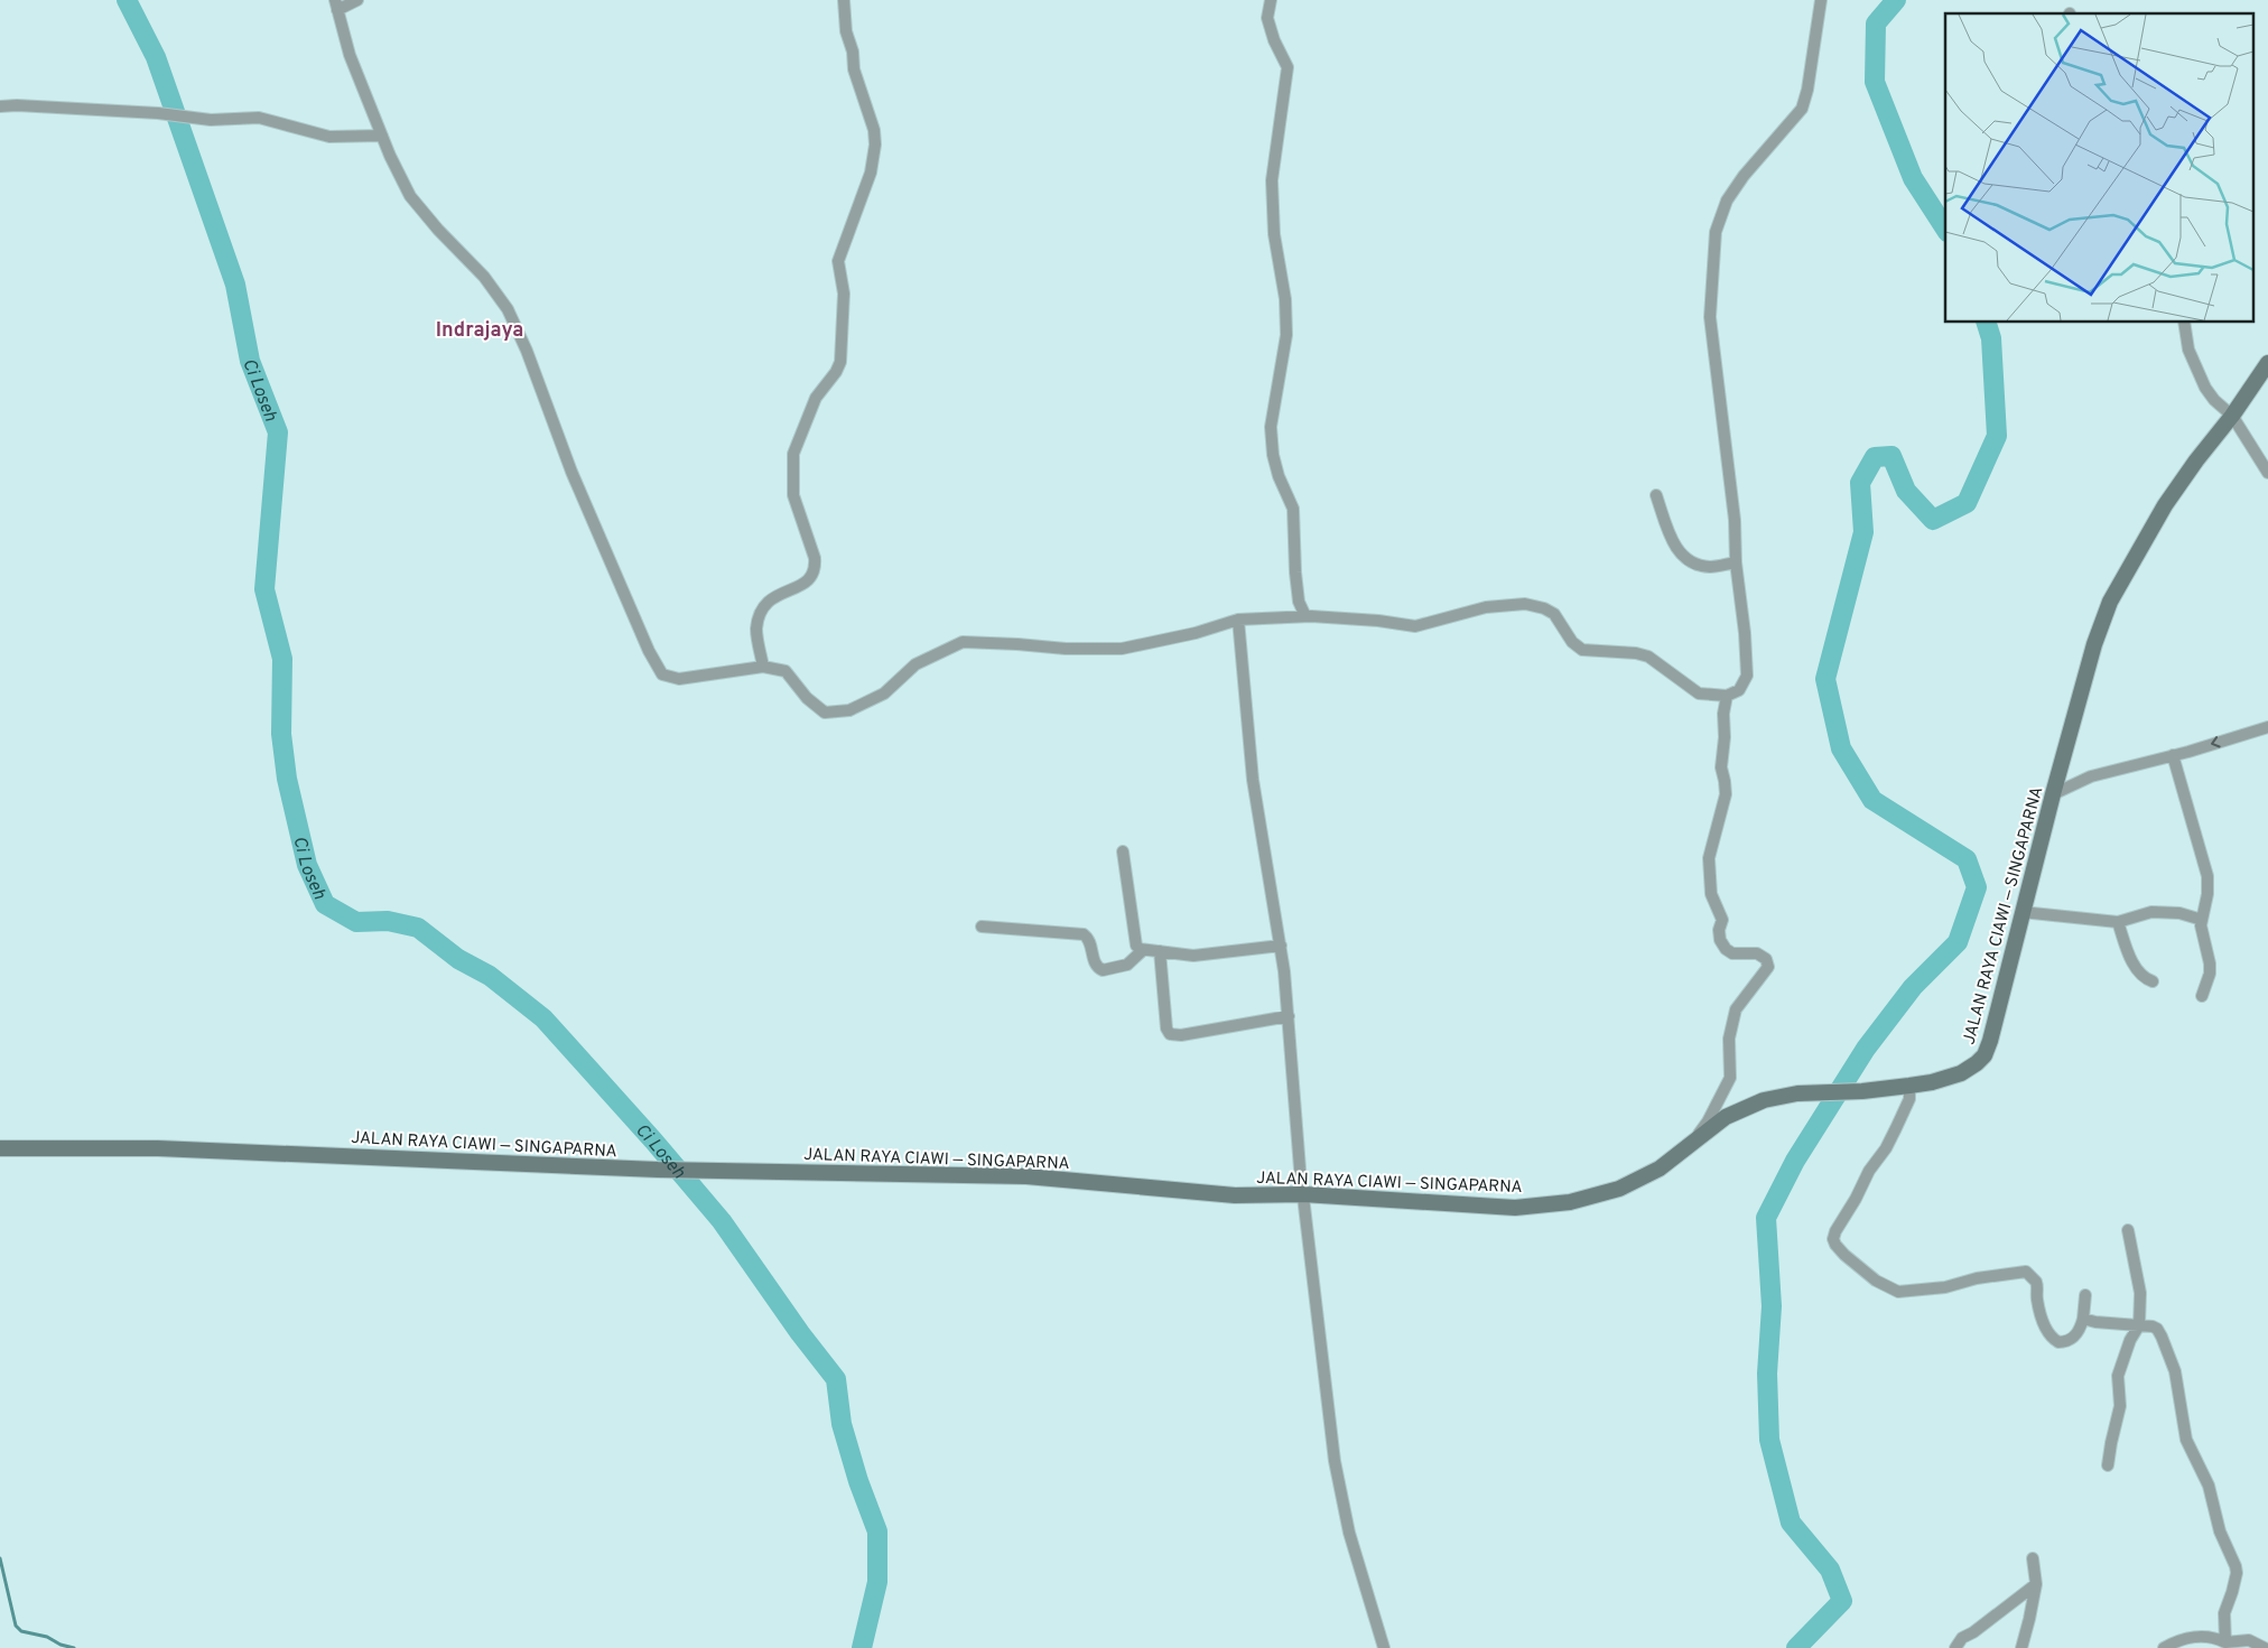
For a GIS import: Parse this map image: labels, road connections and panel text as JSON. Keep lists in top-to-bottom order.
{
  "streets": {
    "main road": ["JALAN RAYA CIAWI — SINGAPARNA"]
  },
  "districts": ["Indrajaya"],
  "water": ["Ci Loseh"]
}
